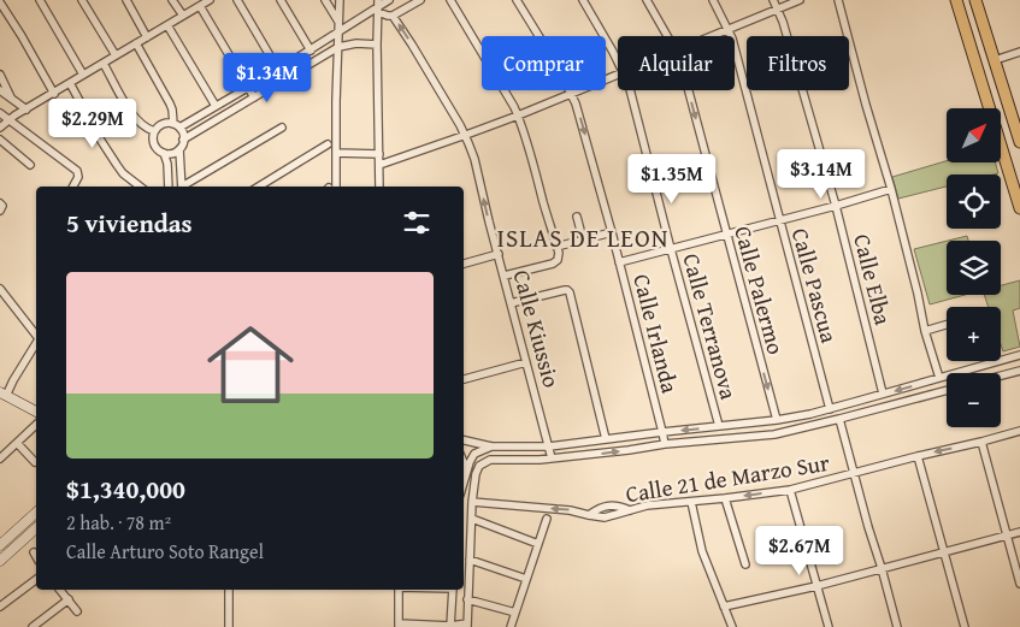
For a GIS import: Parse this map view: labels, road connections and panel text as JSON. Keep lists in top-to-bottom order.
{
  "streets": {
    "street": [
      "Calle Elba",
      "Calle Pascua",
      "Calle Palermo",
      "Calle Terranova",
      "Calle Kiussio",
      "Calle Irlanda",
      "Calle 21 de Marzo Sur"
    ]
  },
  "one_way": ["Calle Palermo"],
  "districts": ["ISLAS DE LEON"],
  "north": "top right",
  "page": {
    "chip": ["Comprar", "Alquilar", "Filtros"],
    "price": [
      "$1.34M",
      "$2.29M",
      "$3.14M",
      "$1.35M",
      "$2.67M"
    ],
    "map_buttons": ["+", "−"],
    "heading": "5 viviendas",
    "list": [
      {
        "name": "$1,340,000",
        "note": "2 hab. · 78 m² · Calle Arturo Soto Rangel"
      }
    ]
  }
}
